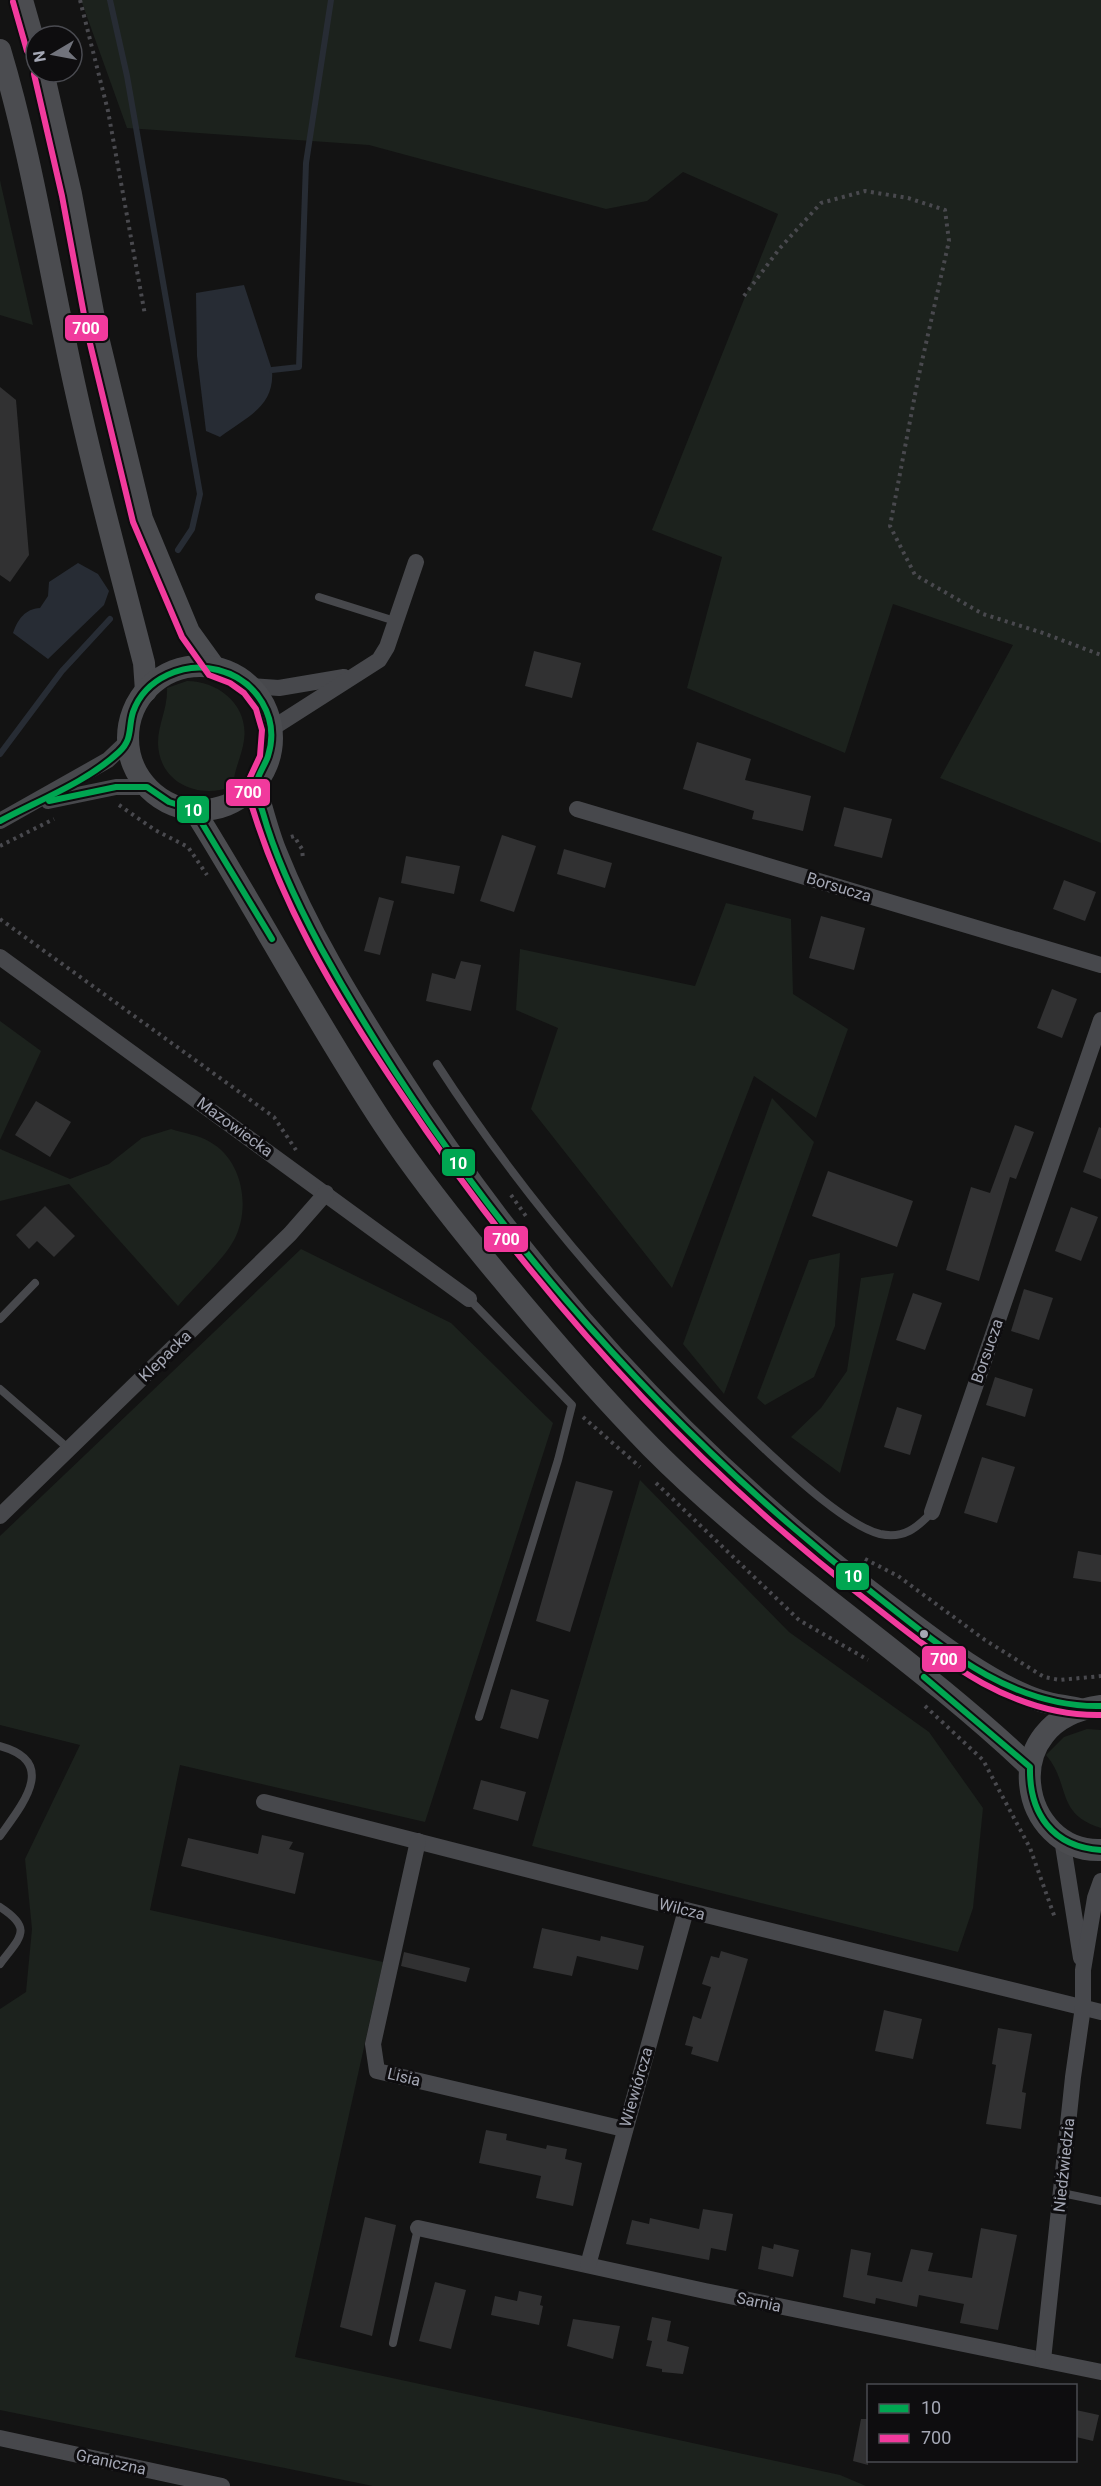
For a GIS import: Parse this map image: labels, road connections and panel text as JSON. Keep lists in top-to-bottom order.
{
  "streets": {
    "street": [
      "Borsucza",
      "Mazowiecka",
      "Klepacka",
      "Wilcza",
      "Lisia",
      "Wiewiórcza",
      "Niedźwiedzia",
      "Sarnia",
      "Graniczna"
    ]
  },
  "crossings": [
    ["Mazowiecka", "Klepacka"],
    ["Wilcza", "Lisia"],
    ["Wilcza", "Wiewiórcza"],
    ["Wilcza", "Niedźwiedzia"],
    ["Lisia", "Wiewiórcza"],
    ["Wiewiórcza", "Sarnia"],
    ["Niedźwiedzia", "Sarnia"]
  ],
  "lines": ["transit line 700", "transit line 10"],
  "legend": ["10", "700"],
  "north": "left"
}
